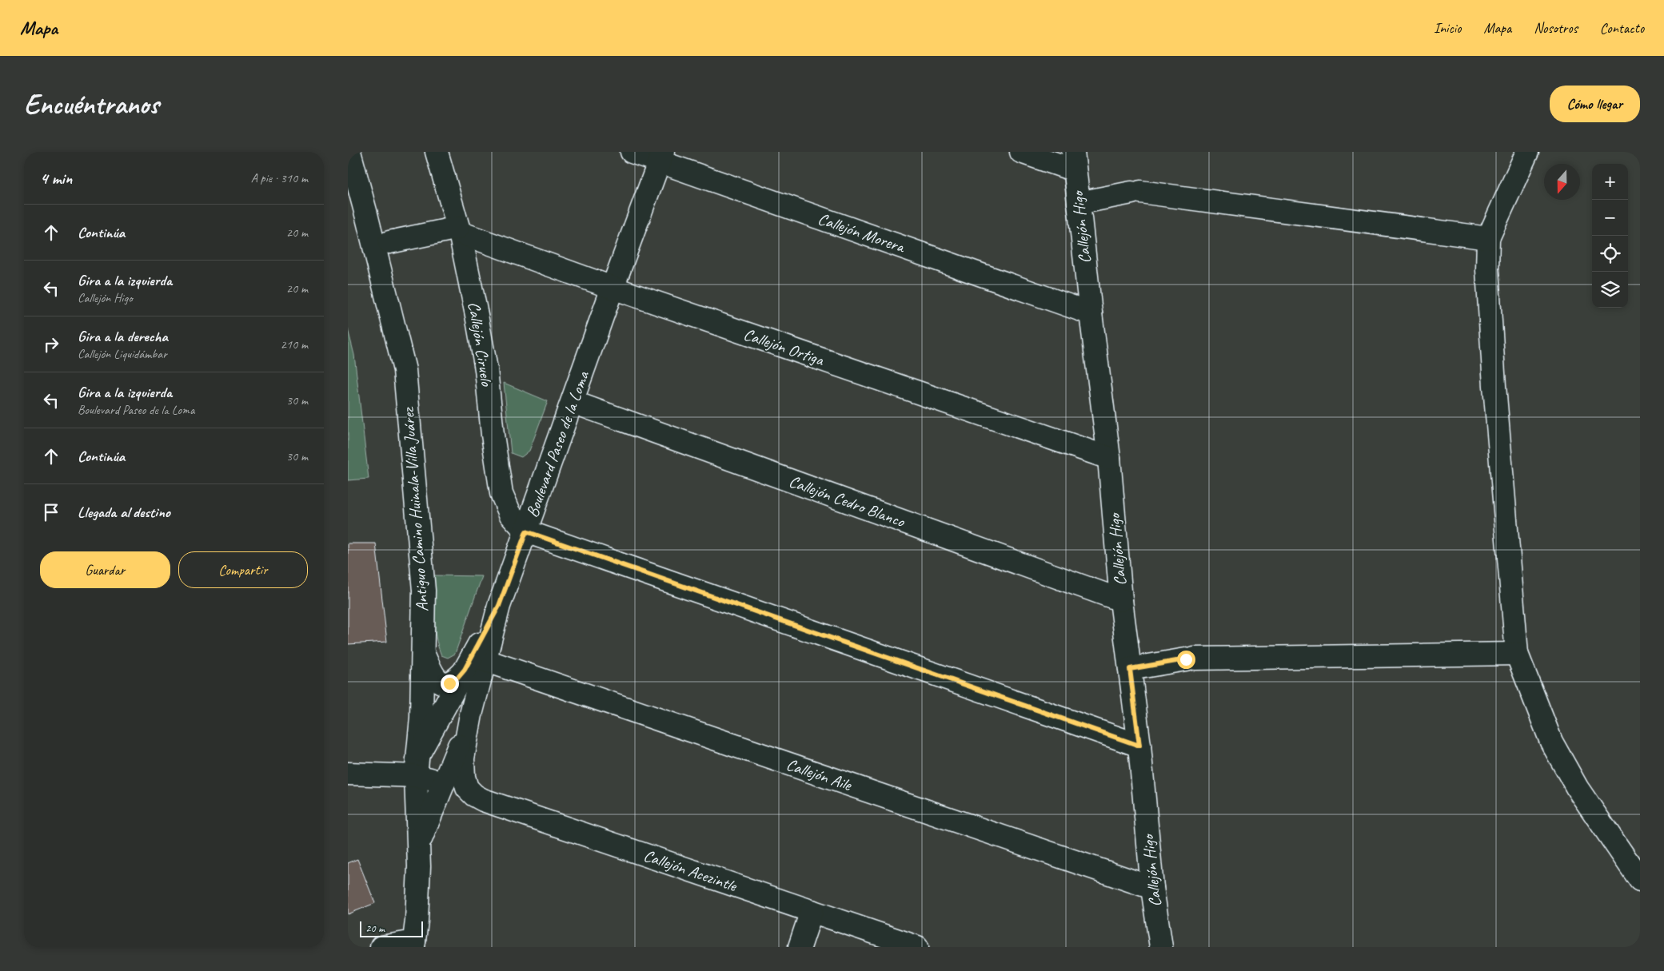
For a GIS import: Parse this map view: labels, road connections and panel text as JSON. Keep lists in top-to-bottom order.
{
  "streets": {
    "street": [
      "Callejón Higo",
      "Callejón Morera",
      "Callejón Ciruelo",
      "Callejón Ortiga",
      "Boulevard Paseo de la Loma",
      "Callejón Cedro Blanco",
      "Antiguo Camino Huinala-Villa Juárez",
      "Callejón Aile",
      "Callejón Acezintle"
    ]
  },
  "crossings": [
    ["Callejón Higo", "Callejón Morera"],
    ["Callejón Higo", "Callejón Ortiga"],
    ["Callejón Higo", "Callejón Cedro Blanco"],
    ["Callejón Higo", "Callejón Aile"],
    ["Callejón Morera", "Boulevard Paseo de la Loma"],
    ["Callejón Ciruelo", "Callejón Ortiga"],
    ["Callejón Ciruelo", "Boulevard Paseo de la Loma"],
    ["Callejón Ortiga", "Boulevard Paseo de la Loma"],
    ["Boulevard Paseo de la Loma", "Callejón Cedro Blanco"],
    ["Boulevard Paseo de la Loma", "Callejón Aile"],
    ["Boulevard Paseo de la Loma", "Callejón Acezintle"]
  ],
  "scale_bar": "20 m",
  "north": "bottom",
  "page": {
    "header": "Mapa",
    "nav": [
      "Inicio",
      "Mapa",
      "Nosotros",
      "Contacto"
    ],
    "buttons": [
      "Cómo llegar",
      ["Guardar", "Compartir"]
    ],
    "title": "Encuéntranos",
    "heading": ["4 min", "A pie · 310 m"],
    "map_buttons": ["+", "−"],
    "list": [
      ["Continúa", "20 m"],
      ["Gira a la izquierda", "Callejón Higo", "20 m"],
      ["Gira a la derecha", "Callejón Liquidámbar", "210 m"],
      ["Gira a la izquierda", "Boulevard Paseo de la Loma", "30 m"],
      ["Continúa", "30 m"],
      "Llegada al destino"
    ],
    "scale": "20 m"
  }
}
